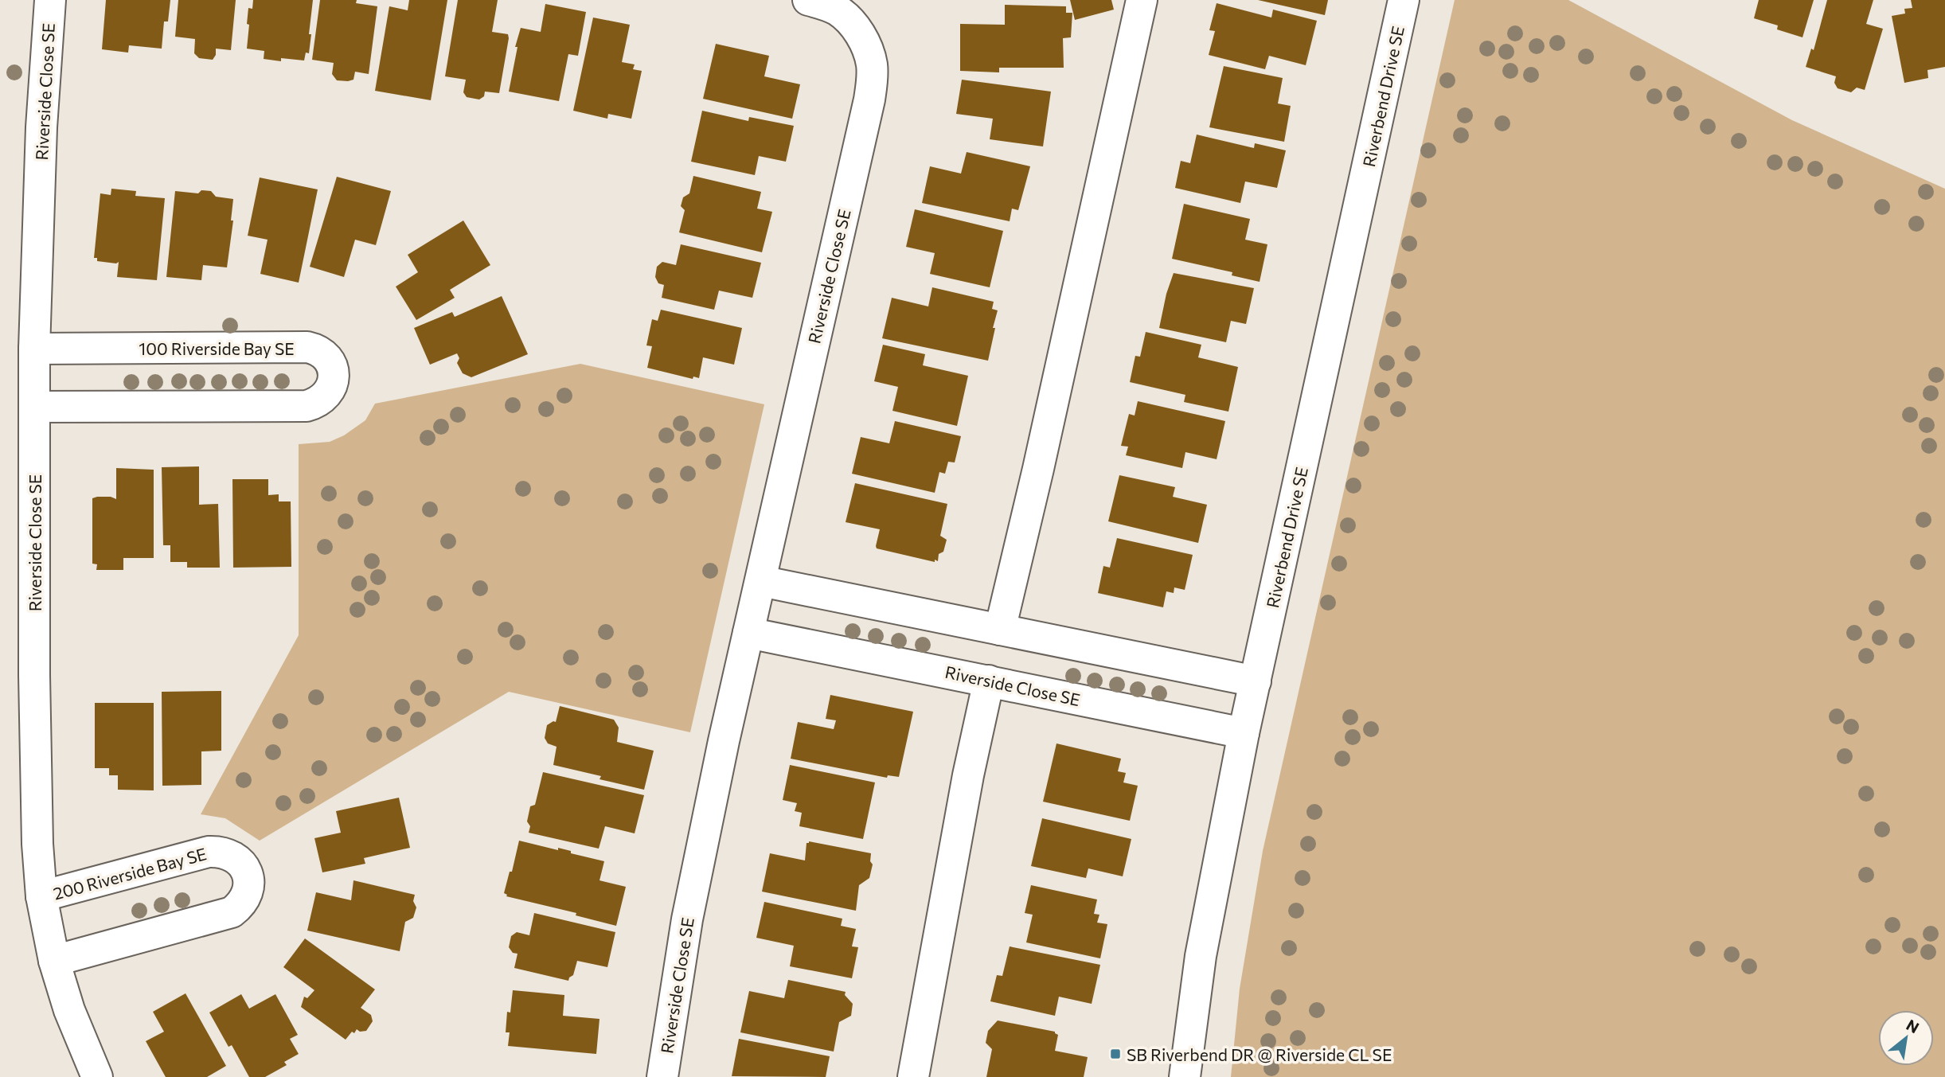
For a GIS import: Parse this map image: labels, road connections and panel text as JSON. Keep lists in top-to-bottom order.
{
  "streets": {
    "street": [
      "Riverside Close SE",
      "Riverbend Drive SE",
      "100 Riverside Bay SE",
      "200 Riverside Bay SE"
    ]
  },
  "crossings": [
    ["Riverside Close SE", "Riverbend Drive SE"],
    ["Riverside Close SE", "100 Riverside Bay SE"],
    ["Riverside Close SE", "200 Riverside Bay SE"]
  ],
  "places": {
    "transit": ["SB Riverbend DR @ Riverside CL SE"]
  },
  "north": "top right"
}
